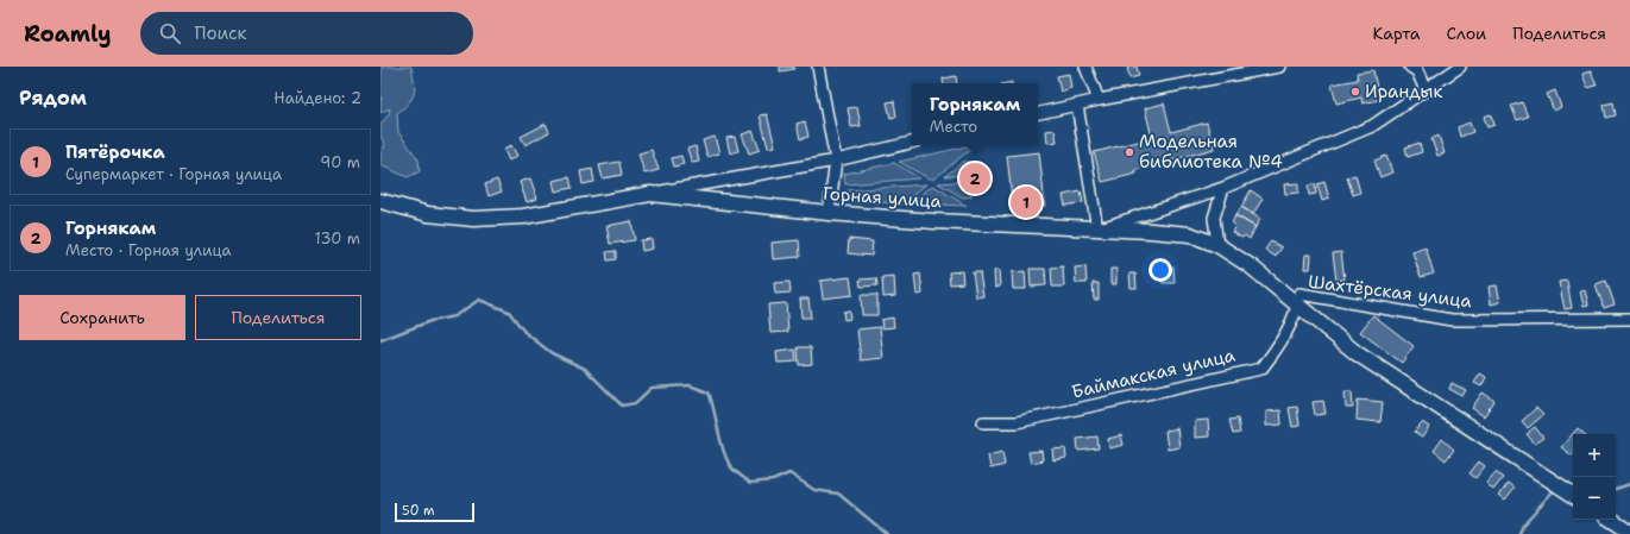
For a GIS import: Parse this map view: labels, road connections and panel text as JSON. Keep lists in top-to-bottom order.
{
  "streets": {
    "main road": ["Горная улица"],
    "street": ["Шахтёрская улица", "Баймакская улица"]
  },
  "crossings": [
    ["Шахтёрская улица", "Баймакская улица"]
  ],
  "places": ["Ирандык", "Модельная библиотека №4"],
  "scale_bar": "50 m",
  "page": {
    "header": "Roamly",
    "search": "Поиск",
    "nav": ["Карта", "Слои", "Поделиться"],
    "heading": ["Рядом", "Найдено: 2"],
    "popup": ["Горнякам", "Место"],
    "list": [
      {
        "mark": "1",
        "name": "Пятёрочка",
        "note": "Супермаркет · Горная улица",
        "value": "90 m"
      },
      {
        "mark": "2",
        "name": "Горнякам",
        "note": "Место · Горная улица",
        "value": "130 m"
      }
    ],
    "pins": ["2", "1"],
    "buttons": ["Сохранить", "Поделиться"],
    "map_buttons": ["+", "−"],
    "scale": "50 m"
  }
}
